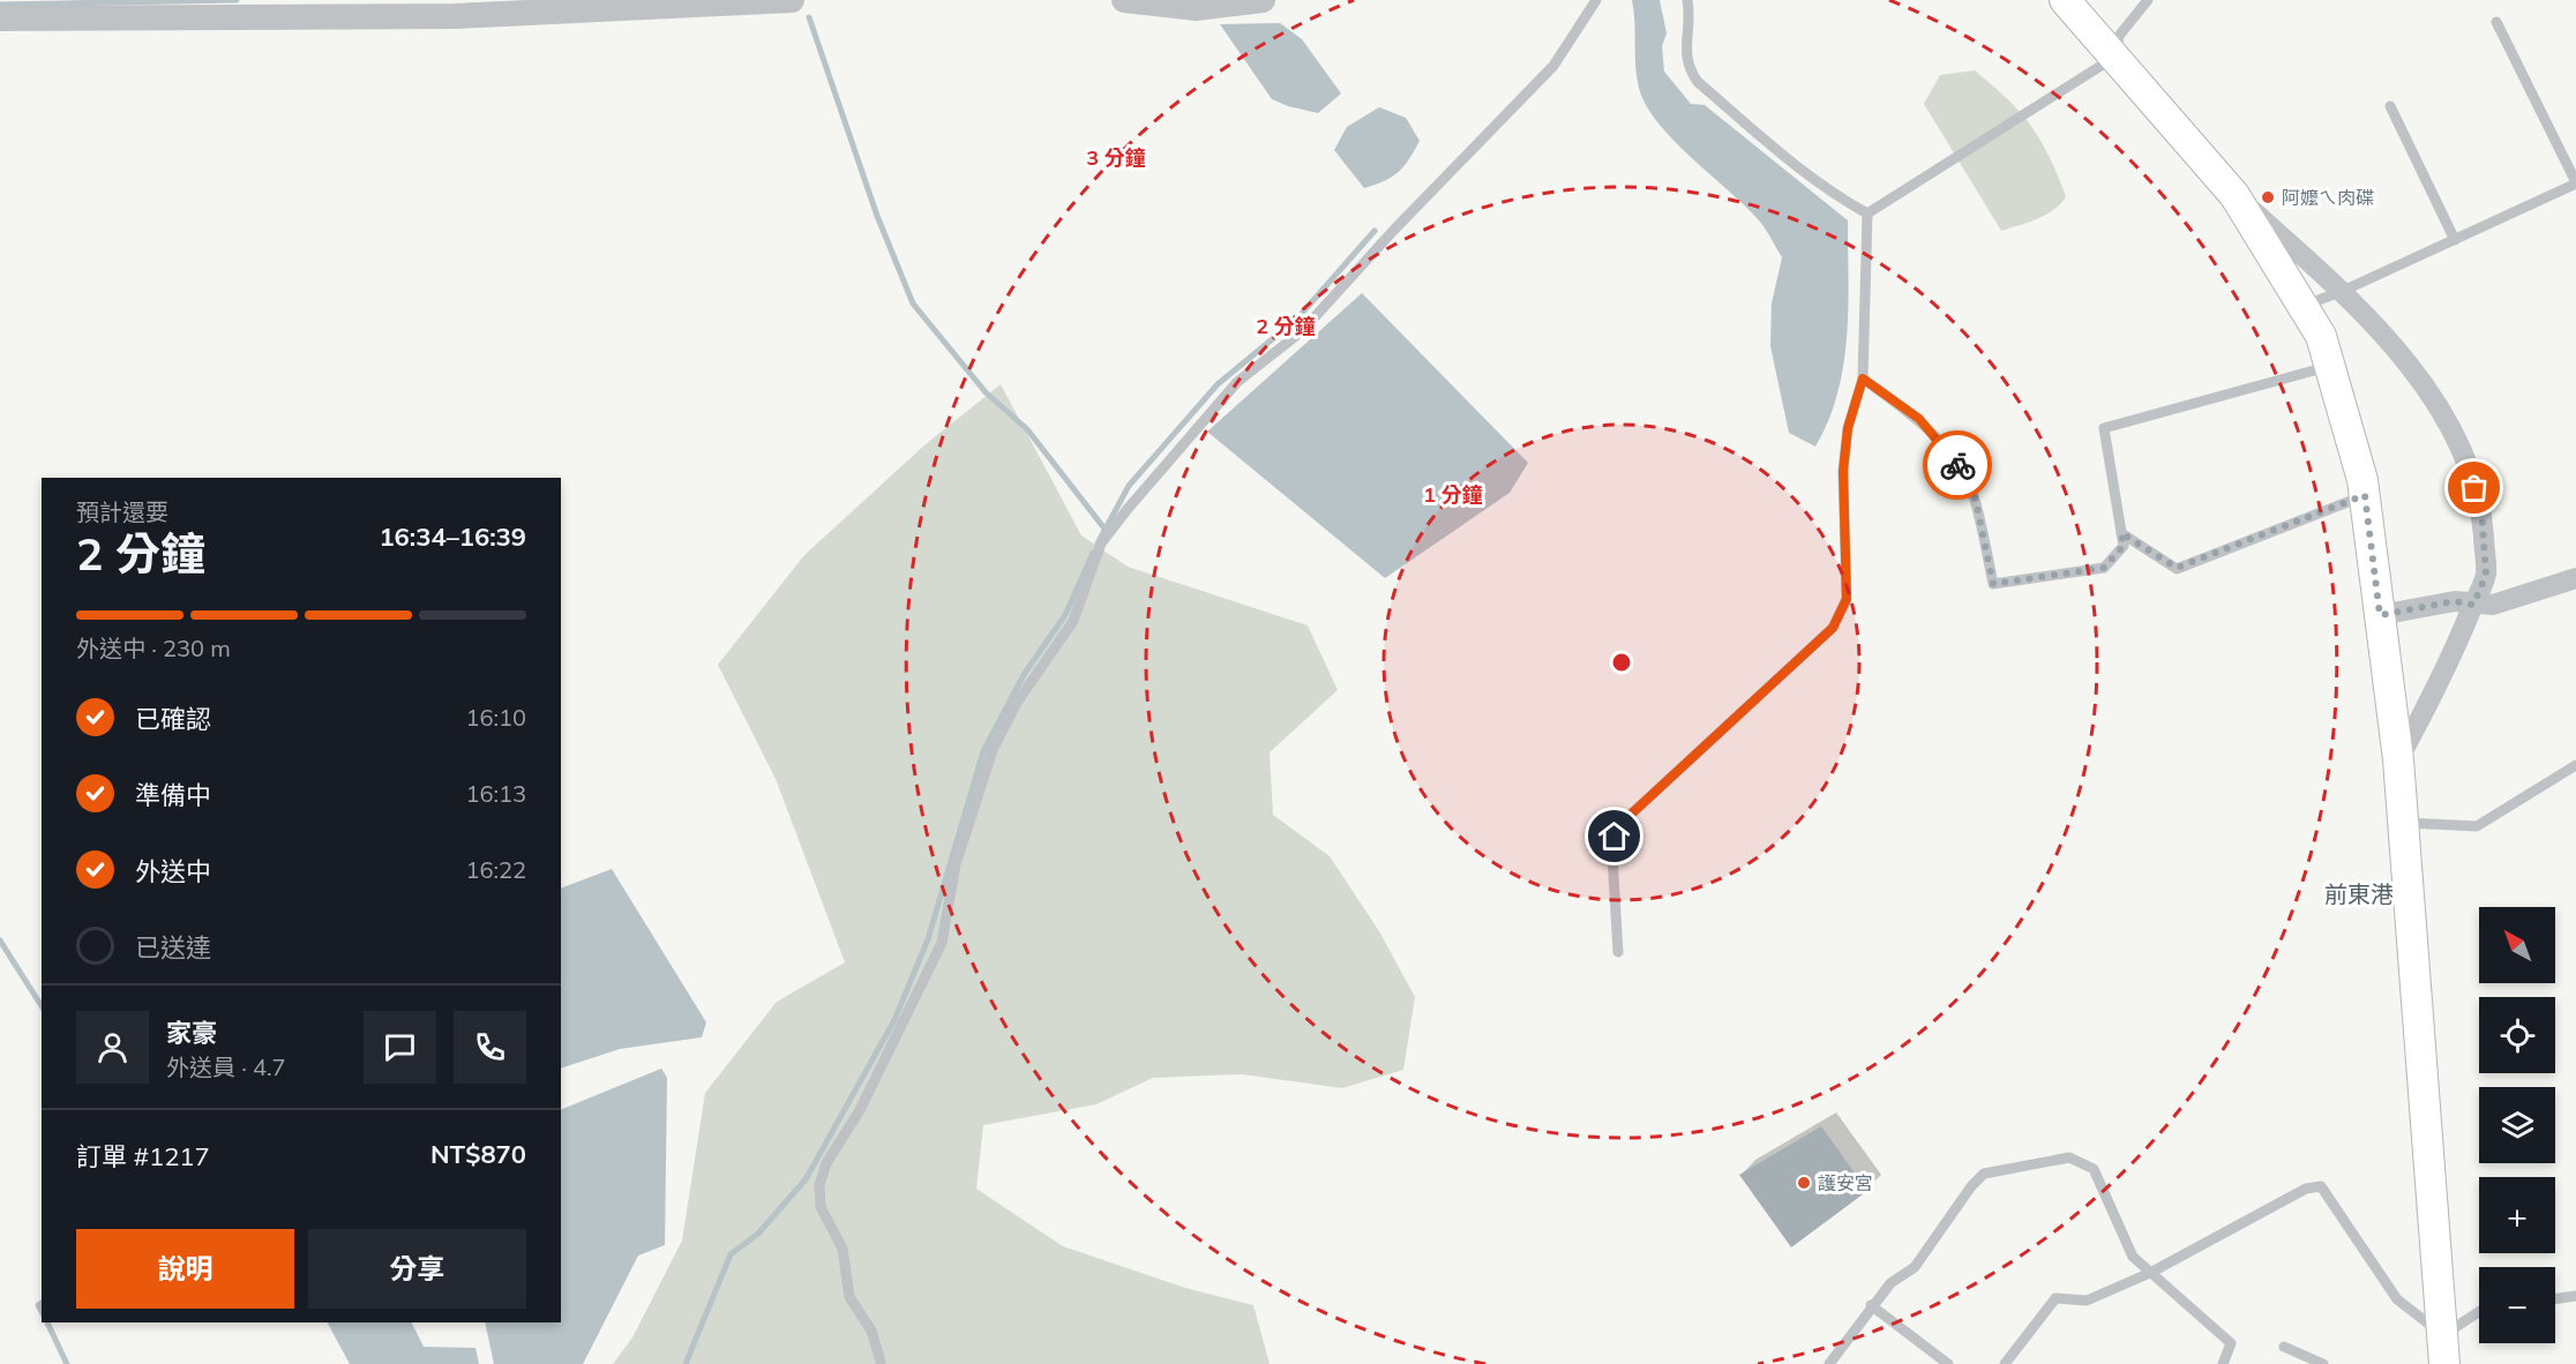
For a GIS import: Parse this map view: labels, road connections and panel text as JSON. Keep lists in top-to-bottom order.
{
  "districts": ["前東港"],
  "places": ["阿嬤ㄟ肉碟", "護安宮"],
  "north": "top left",
  "page": {
    "heading": ["2 分鐘", "預計還要", "16:34–16:39"],
    "panel": [
      "家豪",
      "外送員 · 4.7",
      "訂單 #1217",
      "NT$870"
    ],
    "bar": "外送中 · 230 m",
    "list": [
      ["已確認", "16:10"],
      ["準備中", "16:13"],
      ["外送中", "16:22"],
      "已送達"
    ],
    "map_buttons": ["+", "−"],
    "buttons": ["說明", "分享"]
  },
  "rings": ["3 分鐘", "2 分鐘", "1 分鐘"]
}
